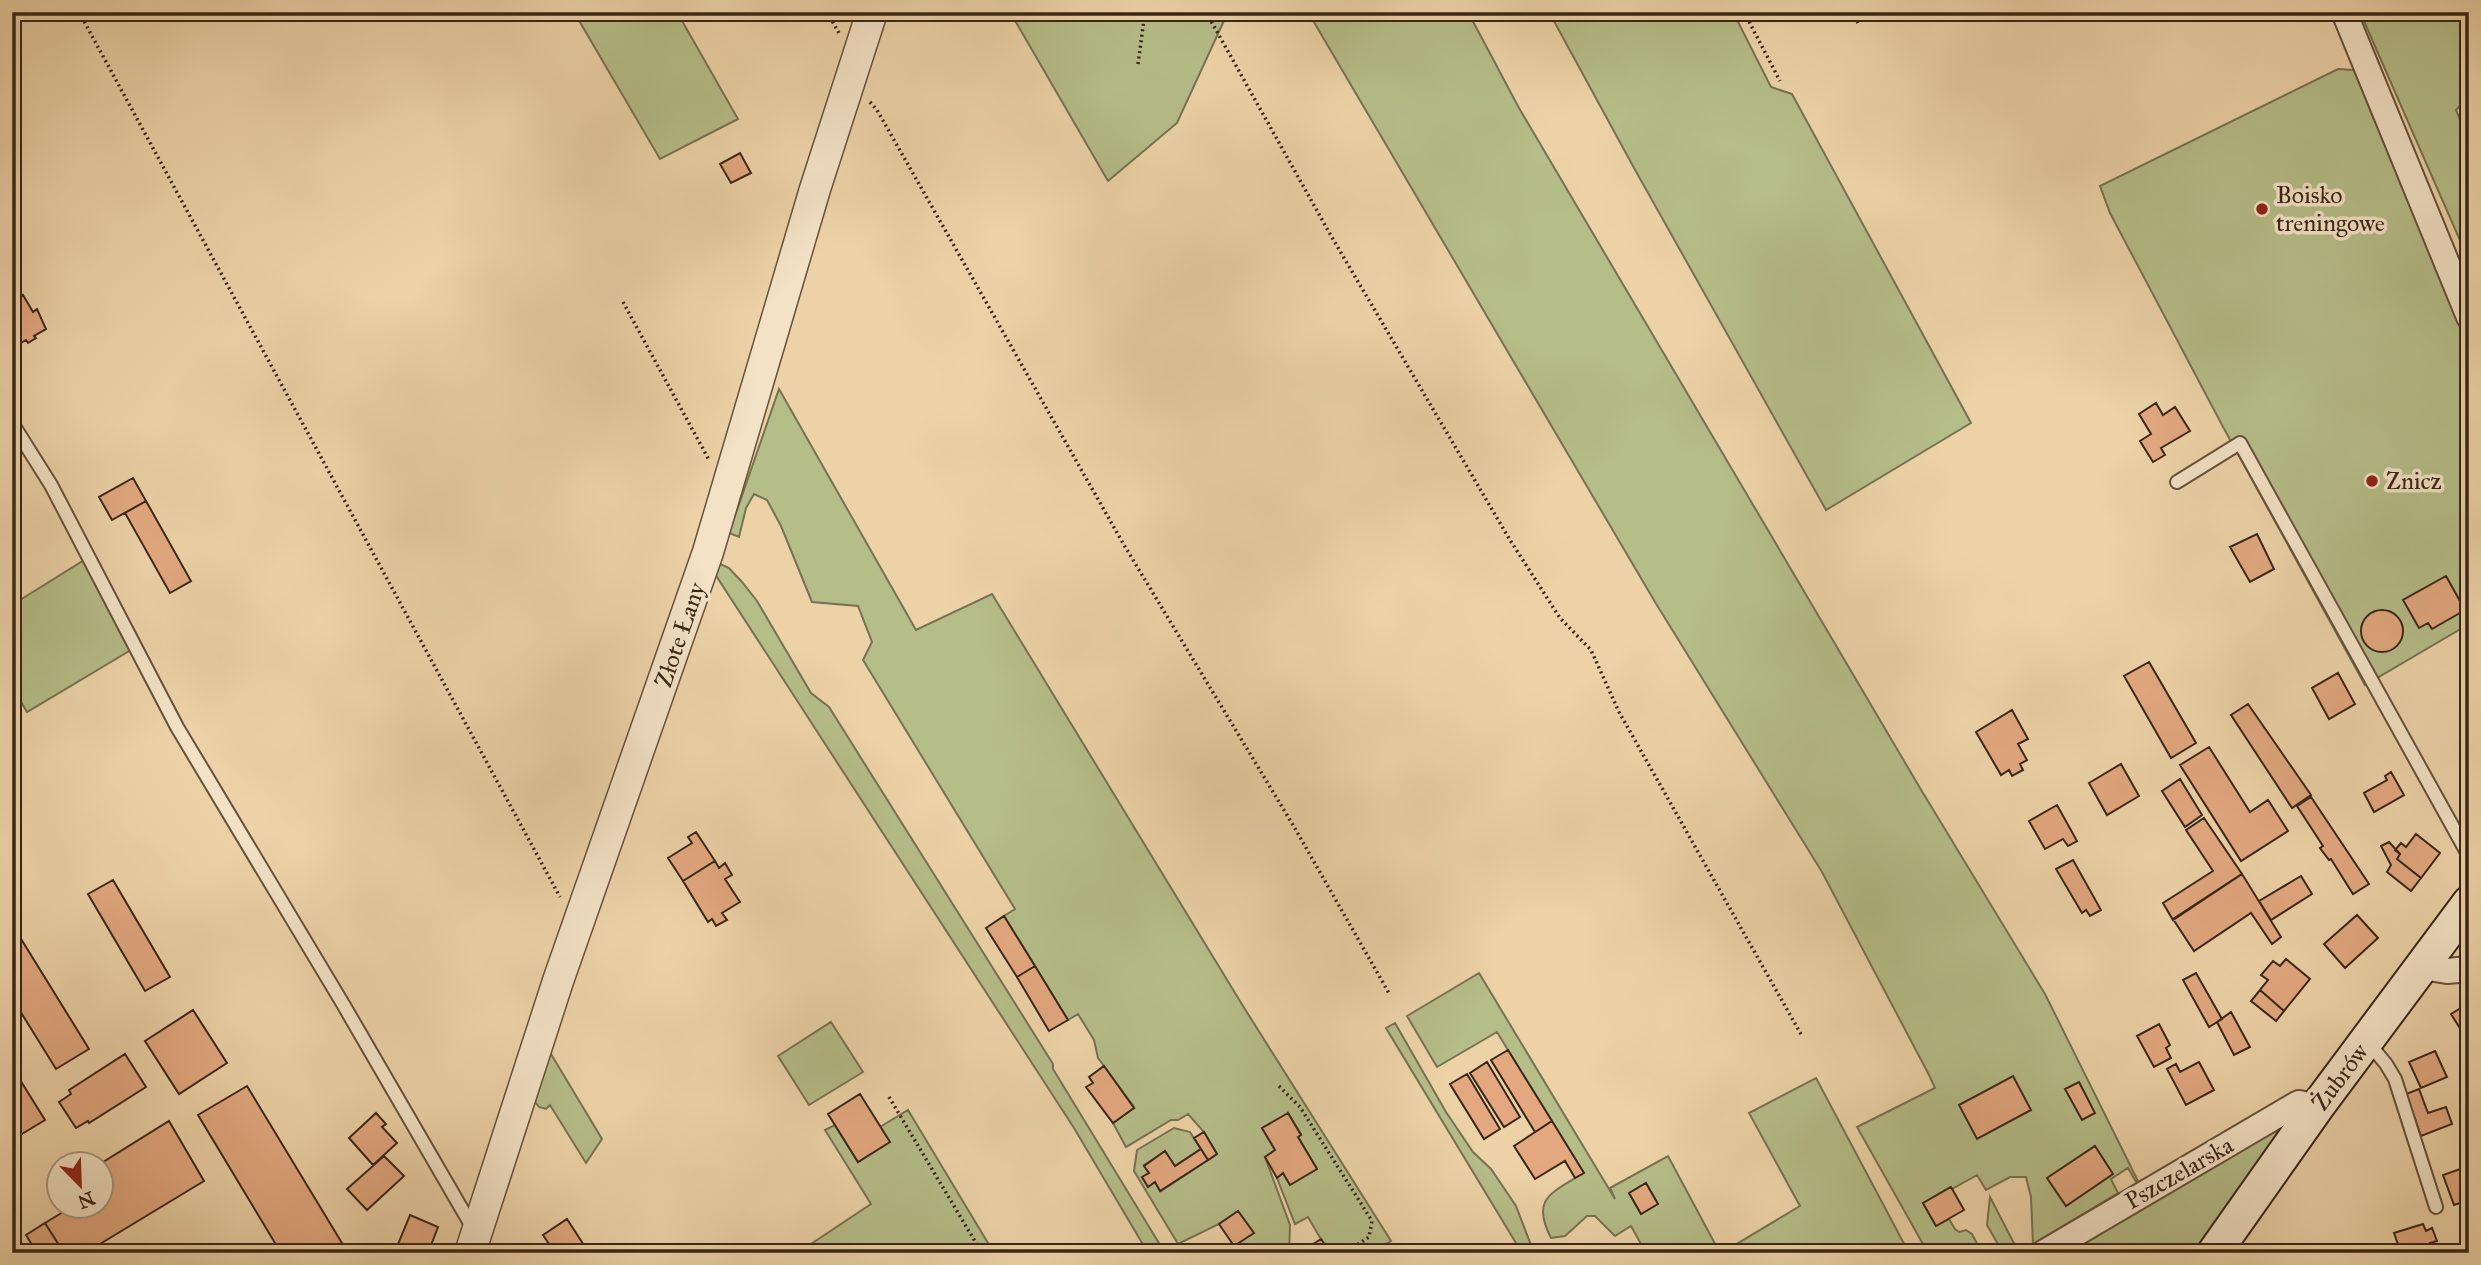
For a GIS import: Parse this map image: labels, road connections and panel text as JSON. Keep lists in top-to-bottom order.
{
  "streets": {
    "main road": ["Żubrów"],
    "street": ["Złote Łany", "Pszczelarska"]
  },
  "crossings": [
    ["Żubrów", "Pszczelarska"]
  ],
  "places": ["Boisko treningowe", "Znicz"],
  "north": "bottom right"
}
